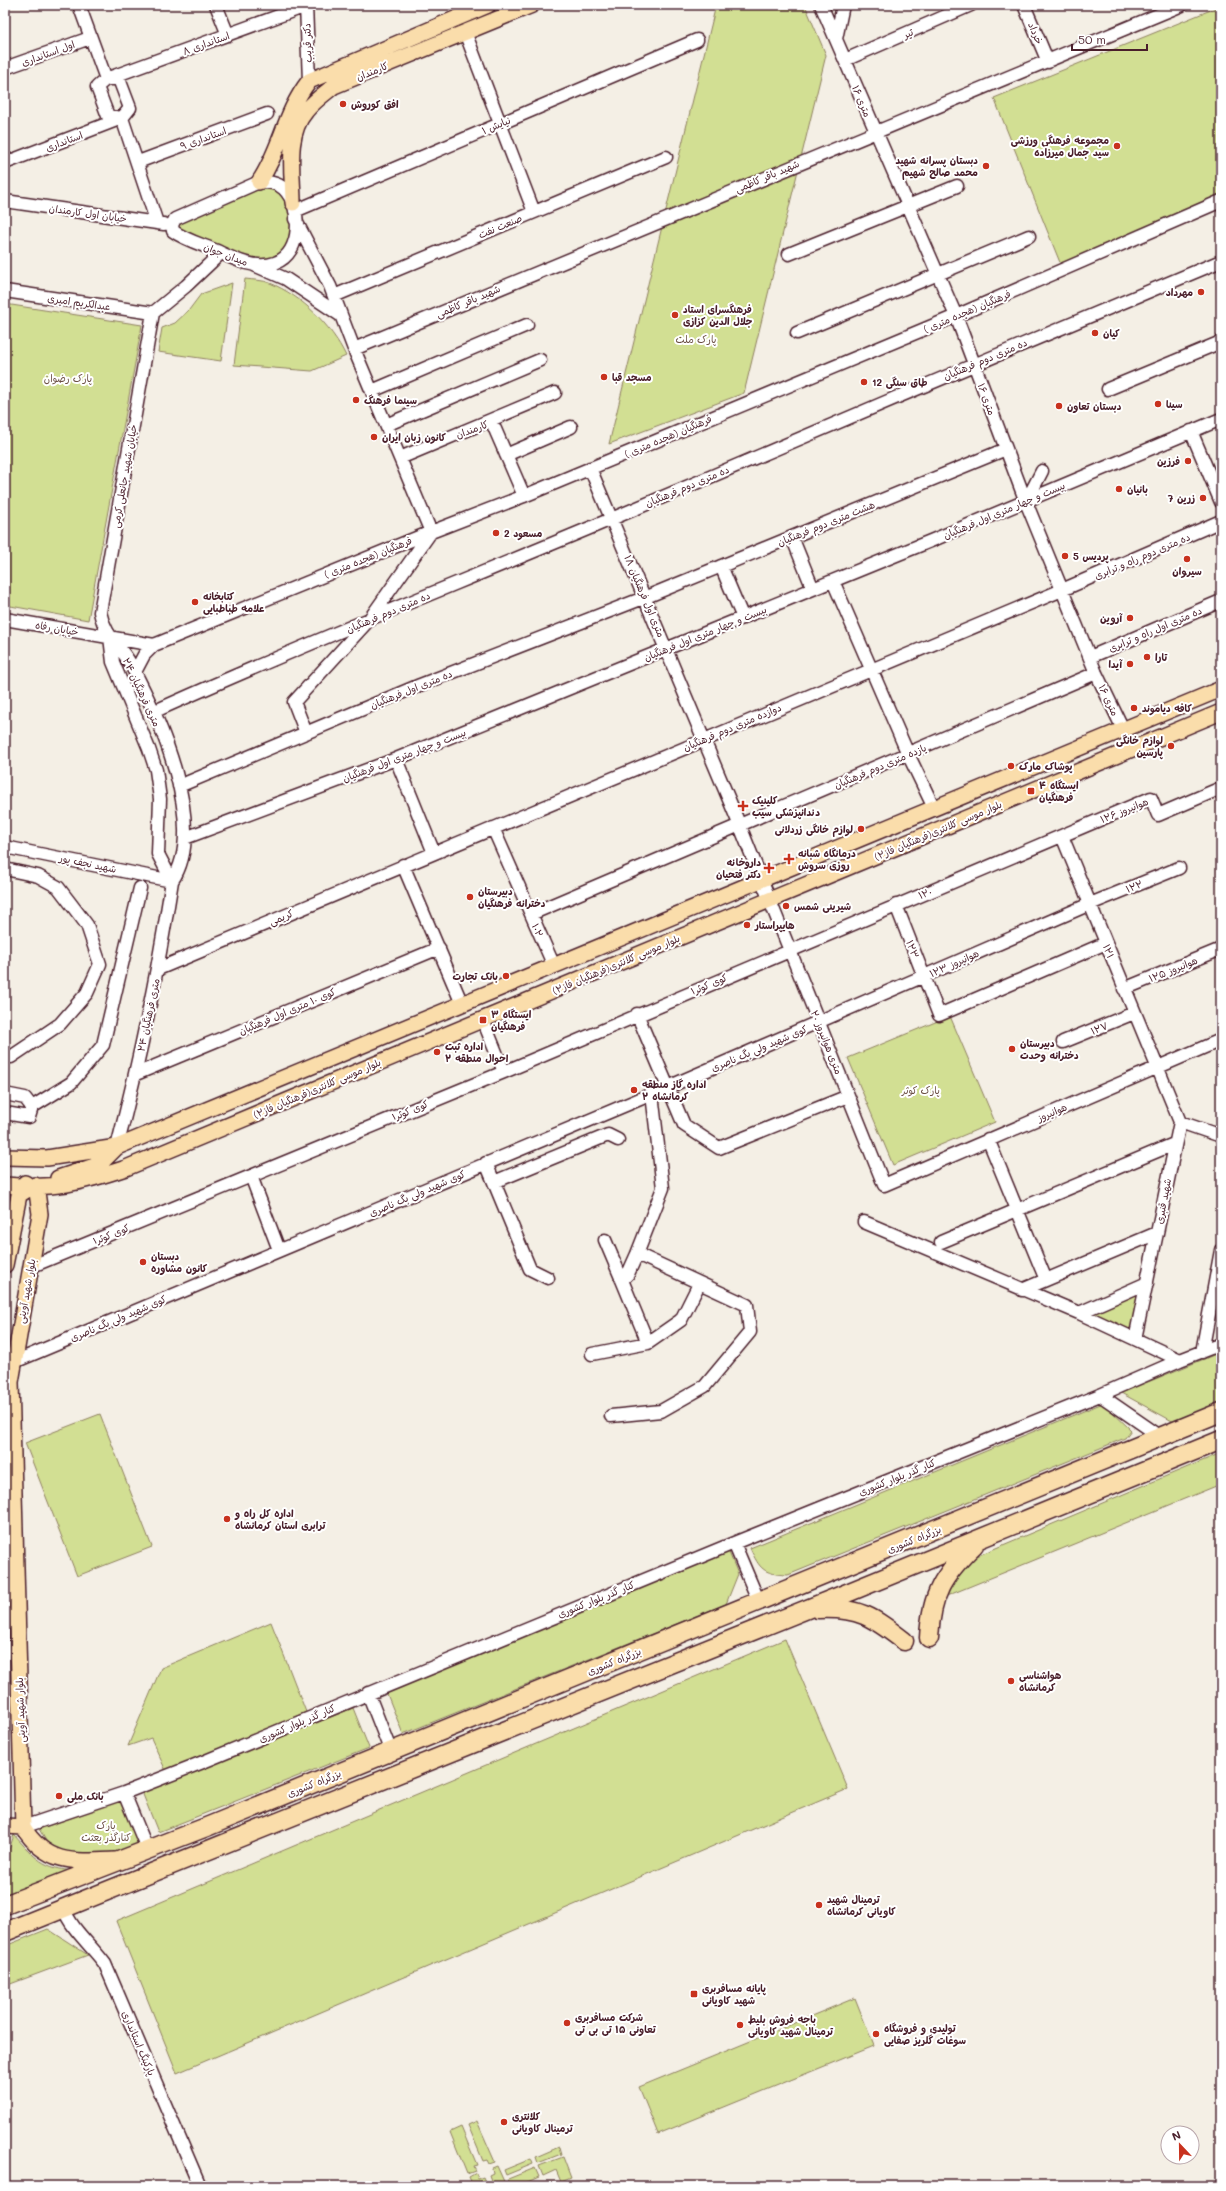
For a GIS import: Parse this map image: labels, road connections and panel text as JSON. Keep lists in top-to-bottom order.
{
  "streets": {
    "highway": ["بزرگراه کشوری"],
    "main road": ["کارمندان", "بلوار موسی کلانتری(فرهنگیان فاز۲)", "بلوار شهید آوینی"],
    "street": [
      "تیر",
      "خرداد",
      "استانداری ۸",
      "دکتر قریب",
      "اول استانداری",
      "۱۶ متری",
      "نیایش ۱",
      "استانداری ۹",
      "استانداری",
      "شهید باقر کاظمی",
      "خیابان اول کارمندان",
      "صنعت نفت",
      "میدان جوان",
      "عبدالکریم امیری",
      "فرهنگیان (هجده متری )",
      "ده متری دوم فرهنگیان",
      "خیابان شهید جانعلی کرمی",
      "بیست و چهار متری اول فرهنگیان",
      "هشت متری دوم فرهنگیان",
      "ده متری دوم راه و ترابری",
      "۱۸ متری اول فرهنگیان",
      "خیابان رفاه",
      "ده متری اول راه و ترابری",
      "ده متری اول فرهنگیان",
      "۲۴ متری فرهنگیان",
      "دوازده متری دوم فرهنگیان",
      "یازده متری دوم فرهنگیان",
      "هوانیروز ۱۲۶",
      "شهید نجف پور",
      "۱۲۲",
      "۱۲۰",
      "کریمی",
      "۱۰۲",
      "۱۲۳",
      "۱۲۱",
      "۱۲۳ هوانیروز",
      "هوانیروز ۱۲۵",
      "کوی کوثر۱",
      "کوی ۱۰ متری اول فرهنگیان",
      "۱۲۷",
      "۲۰ متری هوانیروز",
      "کوی شهید ولی بگ ناصری",
      "هوانیروز",
      "شهید قنبری",
      "کنار گذر بلوار کشوری",
      "پارکینگ استانداری"
    ]
  },
  "crossings": [
    ["تیر", "۱۶ متری"],
    ["خرداد", "شهید باقر کاظمی"],
    ["استانداری ۸", "دکتر قریب"],
    ["دکتر قریب", "کارمندان"],
    ["کارمندان", "نیایش ۱"],
    ["کارمندان", "میدان جوان"],
    ["کارمندان", "فرهنگیان (هجده متری )"],
    ["۱۶ متری", "شهید باقر کاظمی"],
    ["۱۶ متری", "فرهنگیان (هجده متری )"],
    ["۱۶ متری", "ده متری دوم فرهنگیان"],
    ["۱۶ متری", "بیست و چهار متری اول فرهنگیان"],
    ["۱۶ متری", "هشت متری دوم فرهنگیان"],
    ["۱۶ متری", "ده متری دوم راه و ترابری"],
    ["۱۶ متری", "ده متری اول راه و ترابری"],
    ["۱۶ متری", "دوازده متری دوم فرهنگیان"],
    ["۱۶ متری", "یازده متری دوم فرهنگیان"],
    ["نیایش ۱", "میدان جوان"],
    ["خیابان اول کارمندان", "میدان جوان"],
    ["عبدالکریم امیری", "خیابان شهید جانعلی کرمی"],
    ["فرهنگیان (هجده متری )", "۱۸ متری اول فرهنگیان"],
    ["ده متری دوم فرهنگیان", "۱۸ متری اول فرهنگیان"],
    ["ده متری دوم فرهنگیان", "۲۴ متری فرهنگیان"],
    ["خیابان شهید جانعلی کرمی", "خیابان رفاه"],
    ["خیابان شهید جانعلی کرمی", "۲۴ متری فرهنگیان"],
    ["بیست و چهار متری اول فرهنگیان", "۱۸ متری اول فرهنگیان"],
    ["بیست و چهار متری اول فرهنگیان", "۲۴ متری فرهنگیان"],
    ["هشت متری دوم فرهنگیان", "۱۸ متری اول فرهنگیان"],
    ["هشت متری دوم فرهنگیان", "ده متری اول فرهنگیان"],
    ["ده متری دوم راه و ترابری", "دوازده متری دوم فرهنگیان"],
    ["۱۸ متری اول فرهنگیان", "ده متری اول فرهنگیان"],
    ["۱۸ متری اول فرهنگیان", "دوازده متری دوم فرهنگیان"],
    ["۱۸ متری اول فرهنگیان", "یازده متری دوم فرهنگیان"],
    ["۱۸ متری اول فرهنگیان", "بلوار موسی کلانتری(فرهنگیان فاز۲)"],
    ["۱۸ متری اول فرهنگیان", "۲۰ متری هوانیروز"],
    ["خیابان رفاه", "۲۴ متری فرهنگیان"],
    ["ده متری اول فرهنگیان", "۲۴ متری فرهنگیان"],
    ["۲۴ متری فرهنگیان", "شهید نجف پور"],
    ["۲۴ متری فرهنگیان", "کریمی"],
    ["۲۴ متری فرهنگیان", "کوی ۱۰ متری اول فرهنگیان"],
    ["دوازده متری دوم فرهنگیان", "کریمی"],
    ["دوازده متری دوم فرهنگیان", "۱۰۲"],
    ["یازده متری دوم فرهنگیان", "۱۰۲"],
    ["هوانیروز ۱۲۶", "۱۲۰"],
    ["هوانیروز ۱۲۶", "۱۲۱"],
    ["بلوار موسی کلانتری(فرهنگیان فاز۲)", "۲۰ متری هوانیروز"],
    ["بلوار موسی کلانتری(فرهنگیان فاز۲)", "بلوار شهید آوینی"],
    ["۱۲۲", "۱۲۱"],
    ["۱۲۲", "۱۲۳ هوانیروز"],
    ["۱۲۰", "۱۲۳"],
    ["۱۲۰", "۱۲۱"],
    ["۱۲۰", "کوی کوثر۱"],
    ["۱۲۰", "۲۰ متری هوانیروز"],
    ["۱۲۳", "۱۲۱"],
    ["۱۲۳", "۱۲۳ هوانیروز"],
    ["۱۲۱", "۱۲۳ هوانیروز"],
    ["۱۲۱", "هوانیروز ۱۲۵"],
    ["۱۲۱", "۱۲۷"],
    ["۱۲۱", "هوانیروز"],
    ["۱۲۳ هوانیروز", "۲۰ متری هوانیروز"],
    ["۱۲۳ هوانیروز", "کوی شهید ولی بگ ناصری"],
    ["کوی کوثر۱", "۲۰ متری هوانیروز"],
    ["کوی کوثر۱", "بلوار شهید آوینی"],
    ["۲۰ متری هوانیروز", "کوی شهید ولی بگ ناصری"],
    ["۲۰ متری هوانیروز", "هوانیروز"],
    ["کوی شهید ولی بگ ناصری", "بلوار شهید آوینی"],
    ["بلوار شهید آوینی", "کنار گذر بلوار کشوری"]
  ],
  "parks": [
    "پارک ملت",
    "پارک رضوان",
    "پارک کوثر",
    "پارک کنارگذر بعثت"
  ],
  "places": {
    "other": [
      "افق کوروش",
      "مجموعه فرهنگی ورزشی سید جمال میرزاده",
      "دبستان پسرانه شهید محمد صالح شهیم",
      "مهرداد",
      "فرهنگسرای استاد جلال الدین کزازی",
      "کیان",
      "مسجد قبا",
      "طاق سنگی 12",
      "سینما فرهنگ",
      "سینا",
      "دبستان تعاون",
      "کانون زبان ایران",
      "فرزین",
      "بانیان",
      "زرین 7",
      "مسعود 2",
      "پردیس 5",
      "سیروان",
      "کتابخانه علامه طباطبایی",
      "آروین",
      "تارا",
      "آیدا",
      "کافه دیاموند",
      "لوازم خانگی پارسین",
      "پوشاک مارک",
      "لوازم خانگی زردلانی",
      "دبیرستان دخترانه فرهنگیان",
      "شیرینی شمس",
      "هایپراستار",
      "بانک تجارت",
      "دبیرستان دخترانه وحدت",
      "اداره ثبت احوال منطقه ۲",
      "اداره گاز منطقه ۲ کرمانشاه",
      "دبستان کانون مشاوره",
      "اداره کل راه و ترابری استان کرمانشاه",
      "هواشناسی کرمانشاه",
      "بانک ملی",
      "ترمینال شهید کاویانی کرمانشاه",
      "شرکت مسافربری تعاونی ۱۵ تی بی تی",
      "باجه فروش بلیط ترمینال شهید کاویانی",
      "توليدی و فروشگاه سوغات گلريز صفايی",
      "کلانتری ترمینال کاویانی"
    ],
    "transit": ["ایستگاه ۴ فرهنگیان", "ایستگاه ۳ فرهنگیان", "پايانه مسافربری شهید کاویانی"],
    "health": ["کلینیک دندانپزشکی سیب", "درمانگاه شبانه روزی سروش", "داروخانه دکتر فتحیان"]
  },
  "scale_bar": "50 m",
  "north": "top"
}
